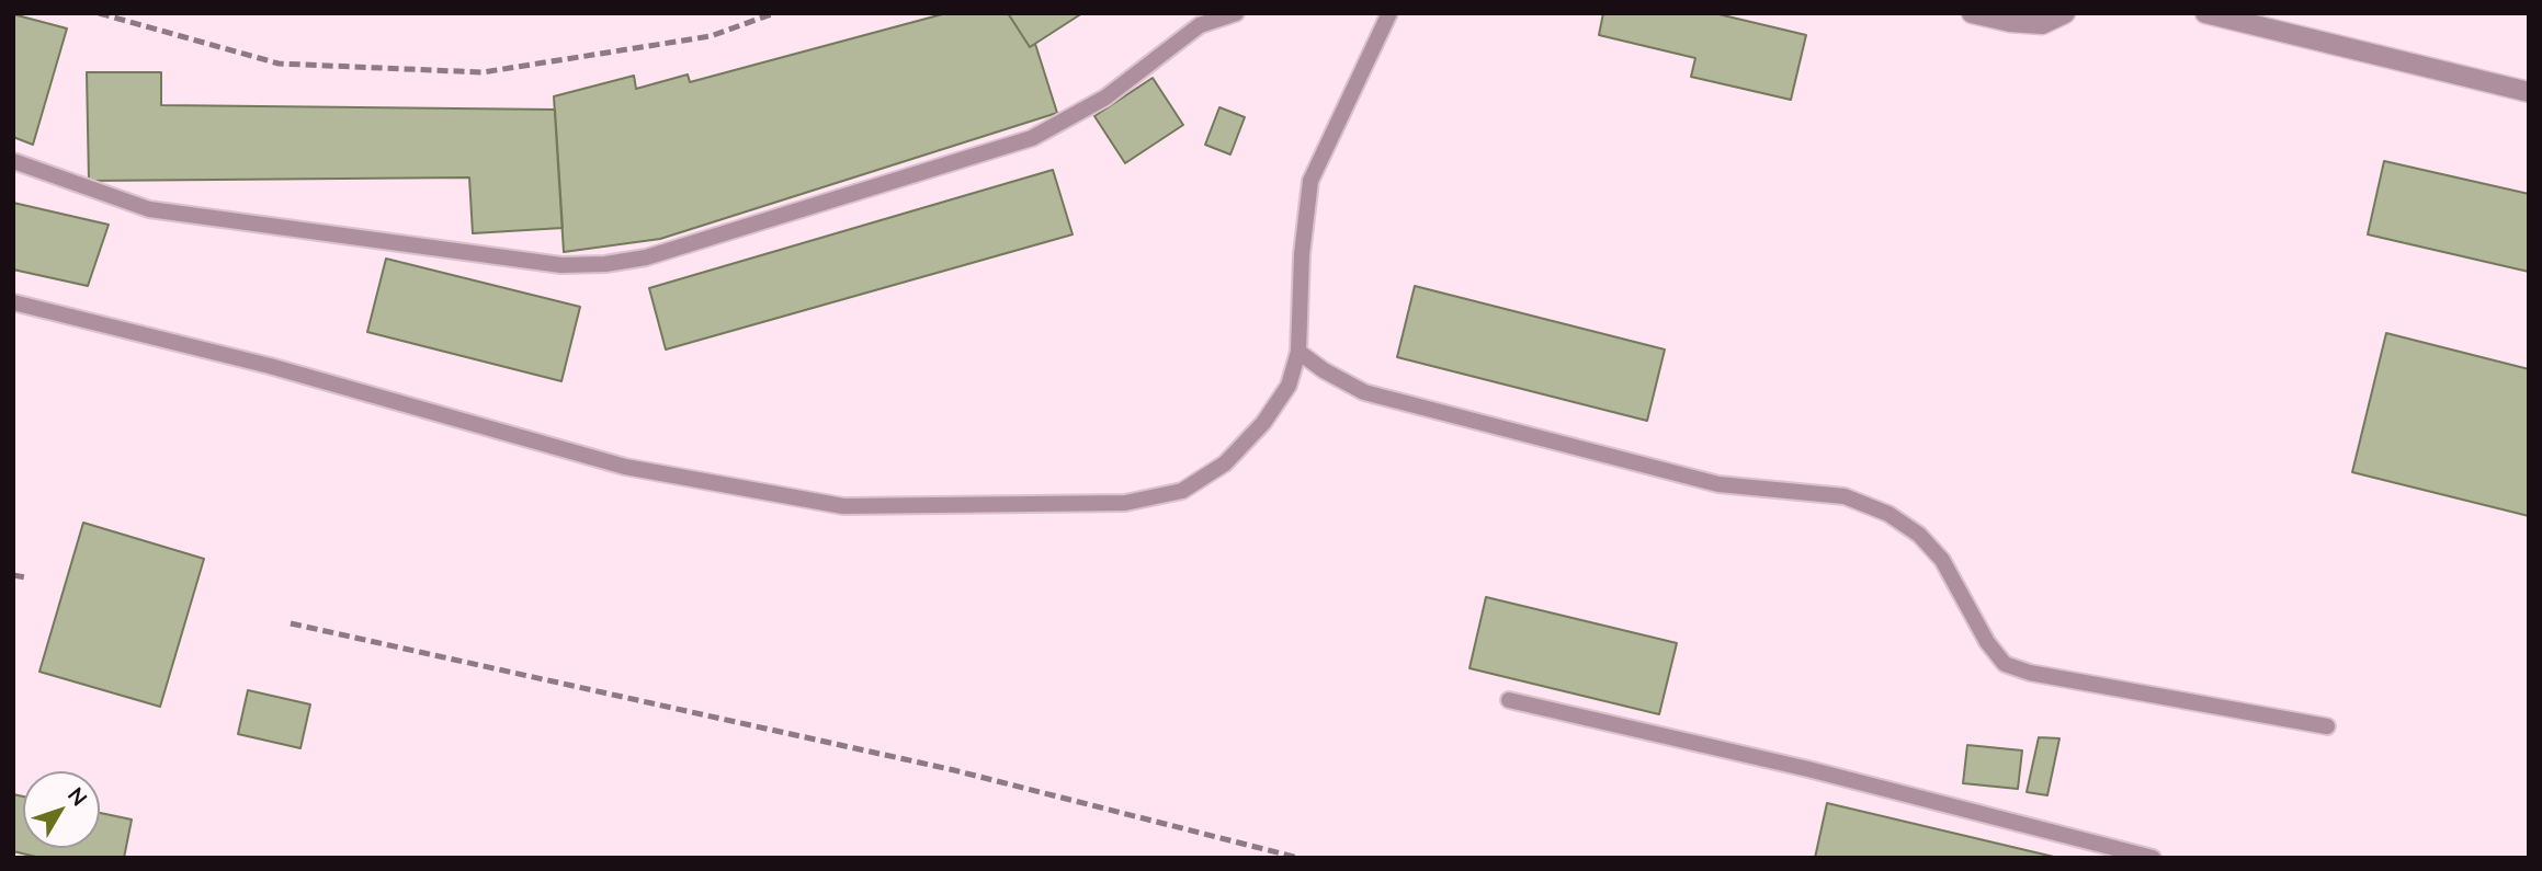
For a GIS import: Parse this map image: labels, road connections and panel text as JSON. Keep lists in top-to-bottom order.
{
  "north": "top right"
}
